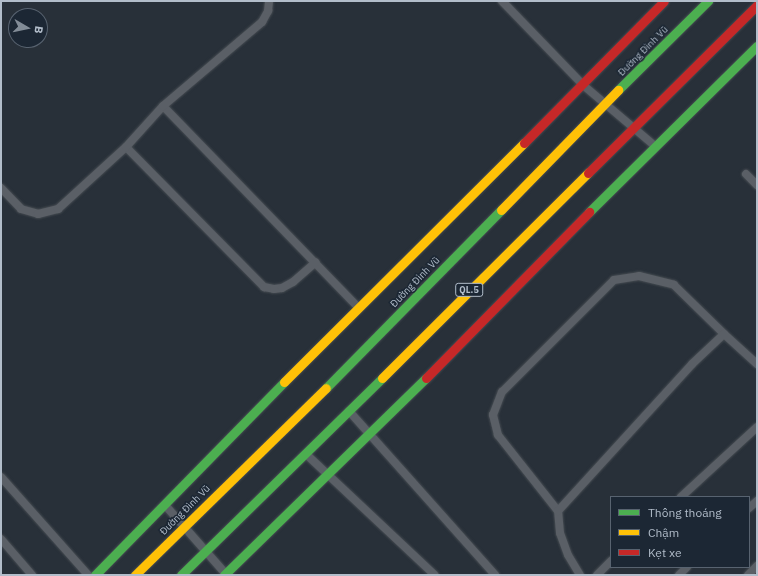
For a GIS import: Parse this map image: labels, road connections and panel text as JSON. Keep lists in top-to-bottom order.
{
  "streets": {
    "highway": ["Đường Đình Vũ", "QL.5"]
  },
  "legend": ["Thông thoáng", "Chậm", "Kẹt xe"],
  "north": "right"
}
